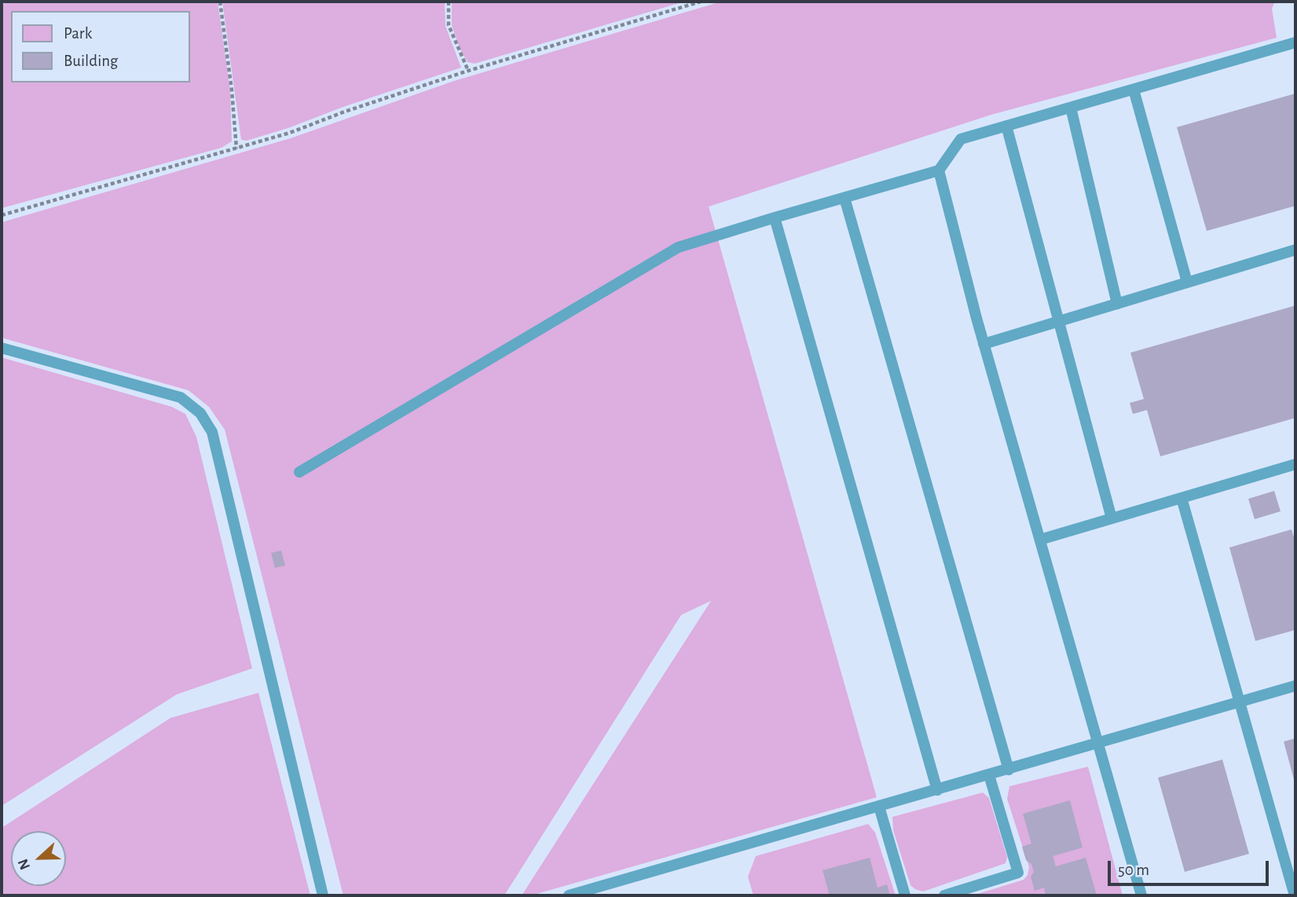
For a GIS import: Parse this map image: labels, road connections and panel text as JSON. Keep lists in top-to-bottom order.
{
  "legend": ["Park", "Building"],
  "scale_bar": "50 m",
  "north": "left"
}
